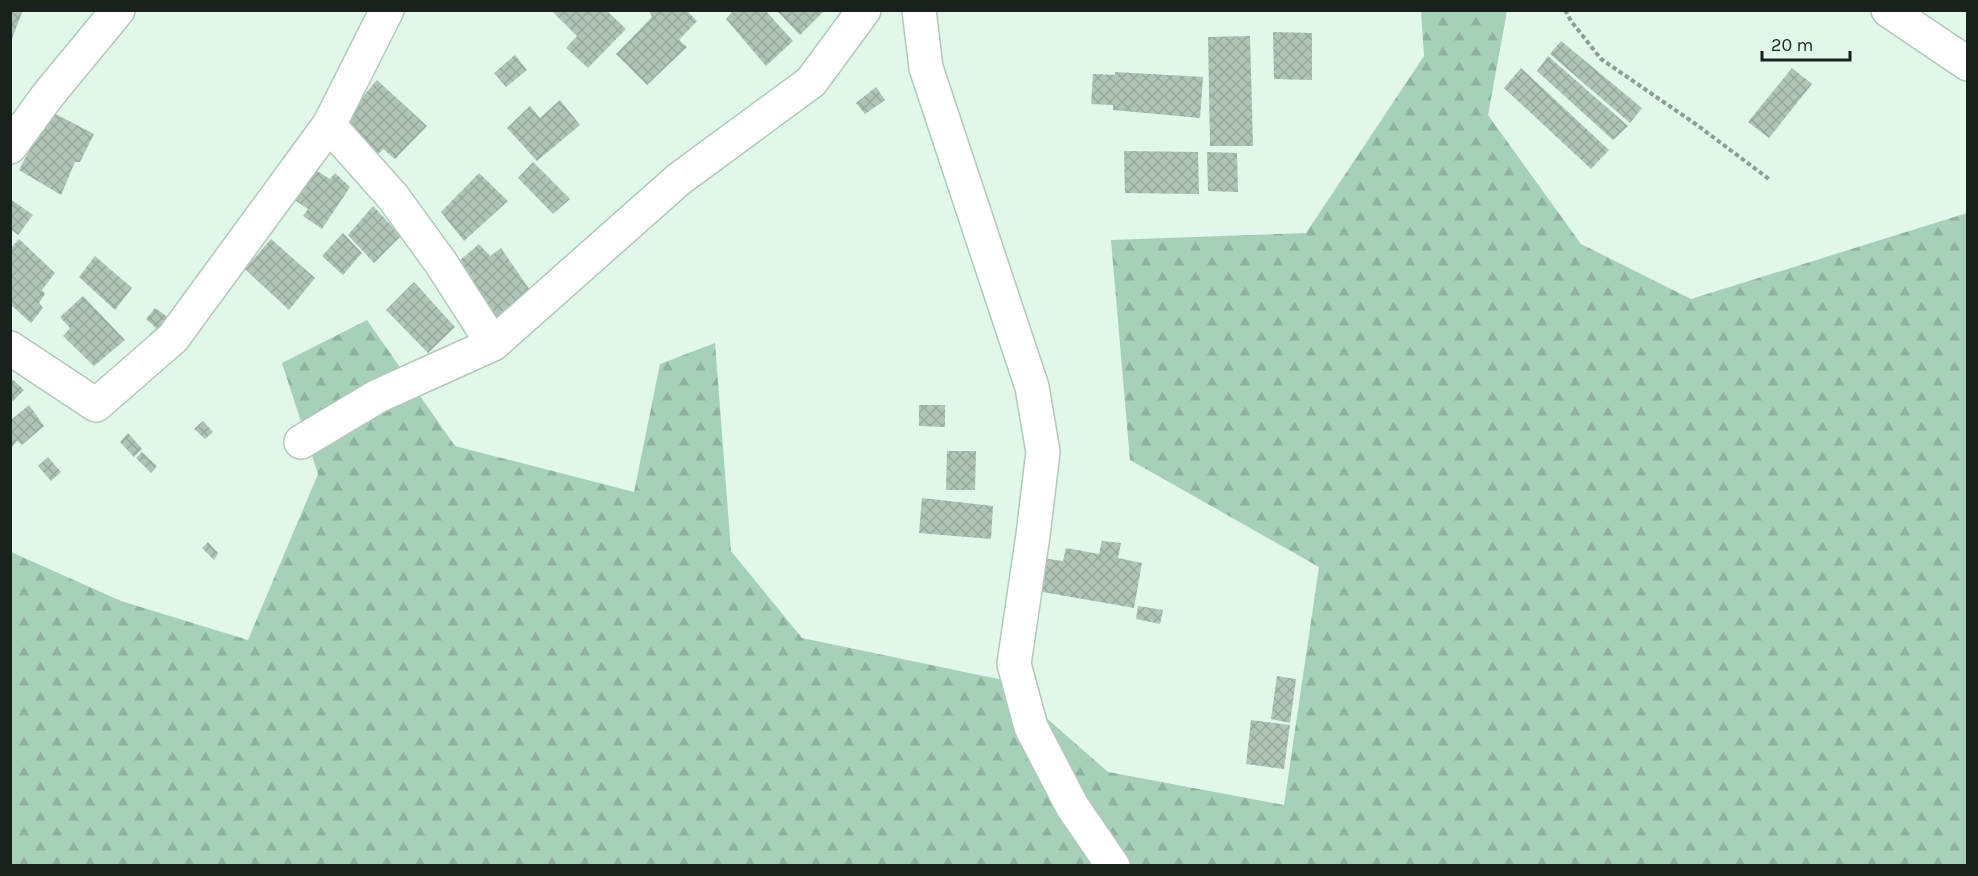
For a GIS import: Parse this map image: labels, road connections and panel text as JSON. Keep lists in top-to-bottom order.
{
  "scale_bar": "20 m"
}
